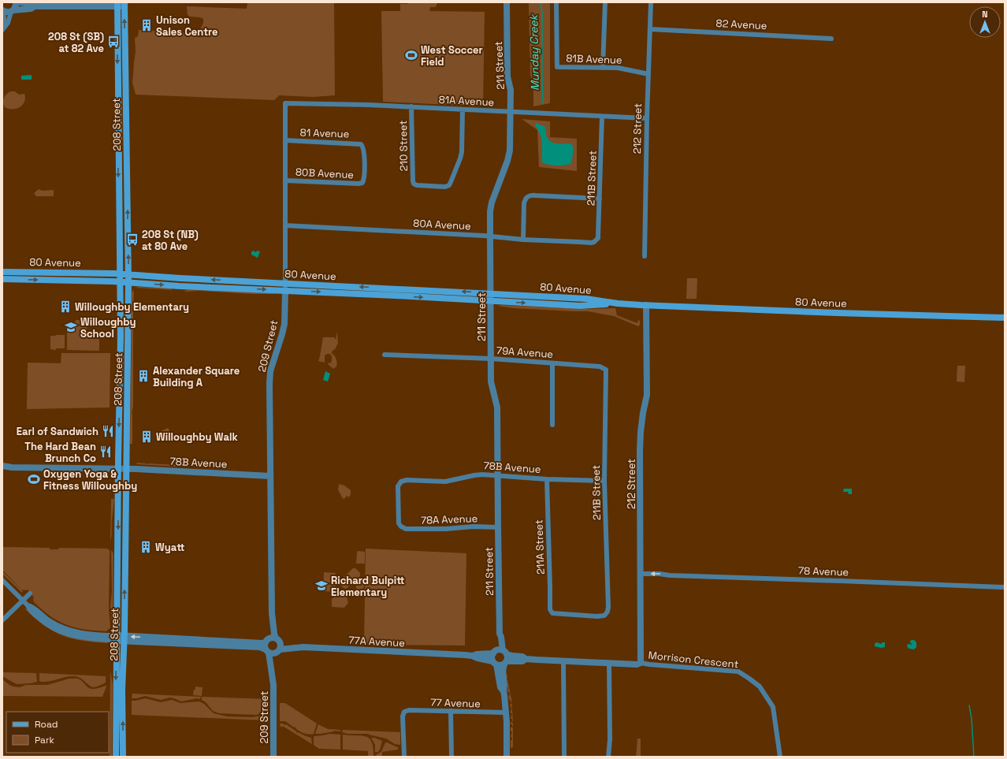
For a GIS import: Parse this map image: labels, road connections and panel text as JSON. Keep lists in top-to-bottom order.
{
  "streets": {
    "main road": ["208 Street", "80 Avenue"],
    "street": [
      "82 Avenue",
      "81B Avenue",
      "211 Street",
      "81A Avenue",
      "212 Street",
      "81 Avenue",
      "210 Street",
      "80B Avenue",
      "211B Street",
      "80A Avenue",
      "209 Street",
      "79A Avenue",
      "78B Avenue",
      "78A Avenue",
      "211A Street",
      "78 Avenue",
      "77A Avenue",
      "Morrison Crescent",
      "77 Avenue"
    ]
  },
  "crossings": [
    ["82 Avenue", "212 Street"],
    ["81B Avenue", "212 Street"],
    ["211 Street", "81A Avenue"],
    ["211 Street", "80A Avenue"],
    ["211 Street", "80 Avenue"],
    ["211 Street", "79A Avenue"],
    ["211 Street", "78B Avenue"],
    ["211 Street", "78A Avenue"],
    ["211 Street", "77A Avenue"],
    ["81A Avenue", "212 Street"],
    ["81A Avenue", "210 Street"],
    ["81A Avenue", "211B Street"],
    ["81A Avenue", "209 Street"],
    ["208 Street", "80 Avenue"],
    ["208 Street", "78B Avenue"],
    ["212 Street", "80 Avenue"],
    ["212 Street", "78 Avenue"],
    ["212 Street", "Morrison Crescent"],
    ["81 Avenue", "80B Avenue"],
    ["81 Avenue", "209 Street"],
    ["80B Avenue", "209 Street"],
    ["211B Street", "80A Avenue"],
    ["211B Street", "79A Avenue"],
    ["211B Street", "78B Avenue"],
    ["211B Street", "211A Street"],
    ["80A Avenue", "209 Street"],
    ["80 Avenue", "209 Street"],
    ["209 Street", "78B Avenue"],
    ["209 Street", "77A Avenue"],
    ["78B Avenue", "78A Avenue"],
    ["78B Avenue", "211A Street"]
  ],
  "one_way": ["78 Avenue"],
  "water": ["Munday Creek"],
  "places": {
    "building": [
      "Unison Sales Centre",
      "Willoughby Elementary",
      "Alexander Square Building A",
      "Willoughby Walk",
      "Wyatt"
    ],
    "bus stop": ["208 St (SB) at 82 Ave", "208 St (NB) at 80 Ave"],
    "sports": ["West Soccer Field", "Oxygen Yoga & Fitness Willoughby"],
    "school or university": ["Willoughby School", "Richard Bulpitt Elementary"],
    "restaurant": ["Earl of Sandwich", "The Hard Bean Brunch Co"]
  },
  "legend": ["Road", "Park"],
  "north": "top"
}
